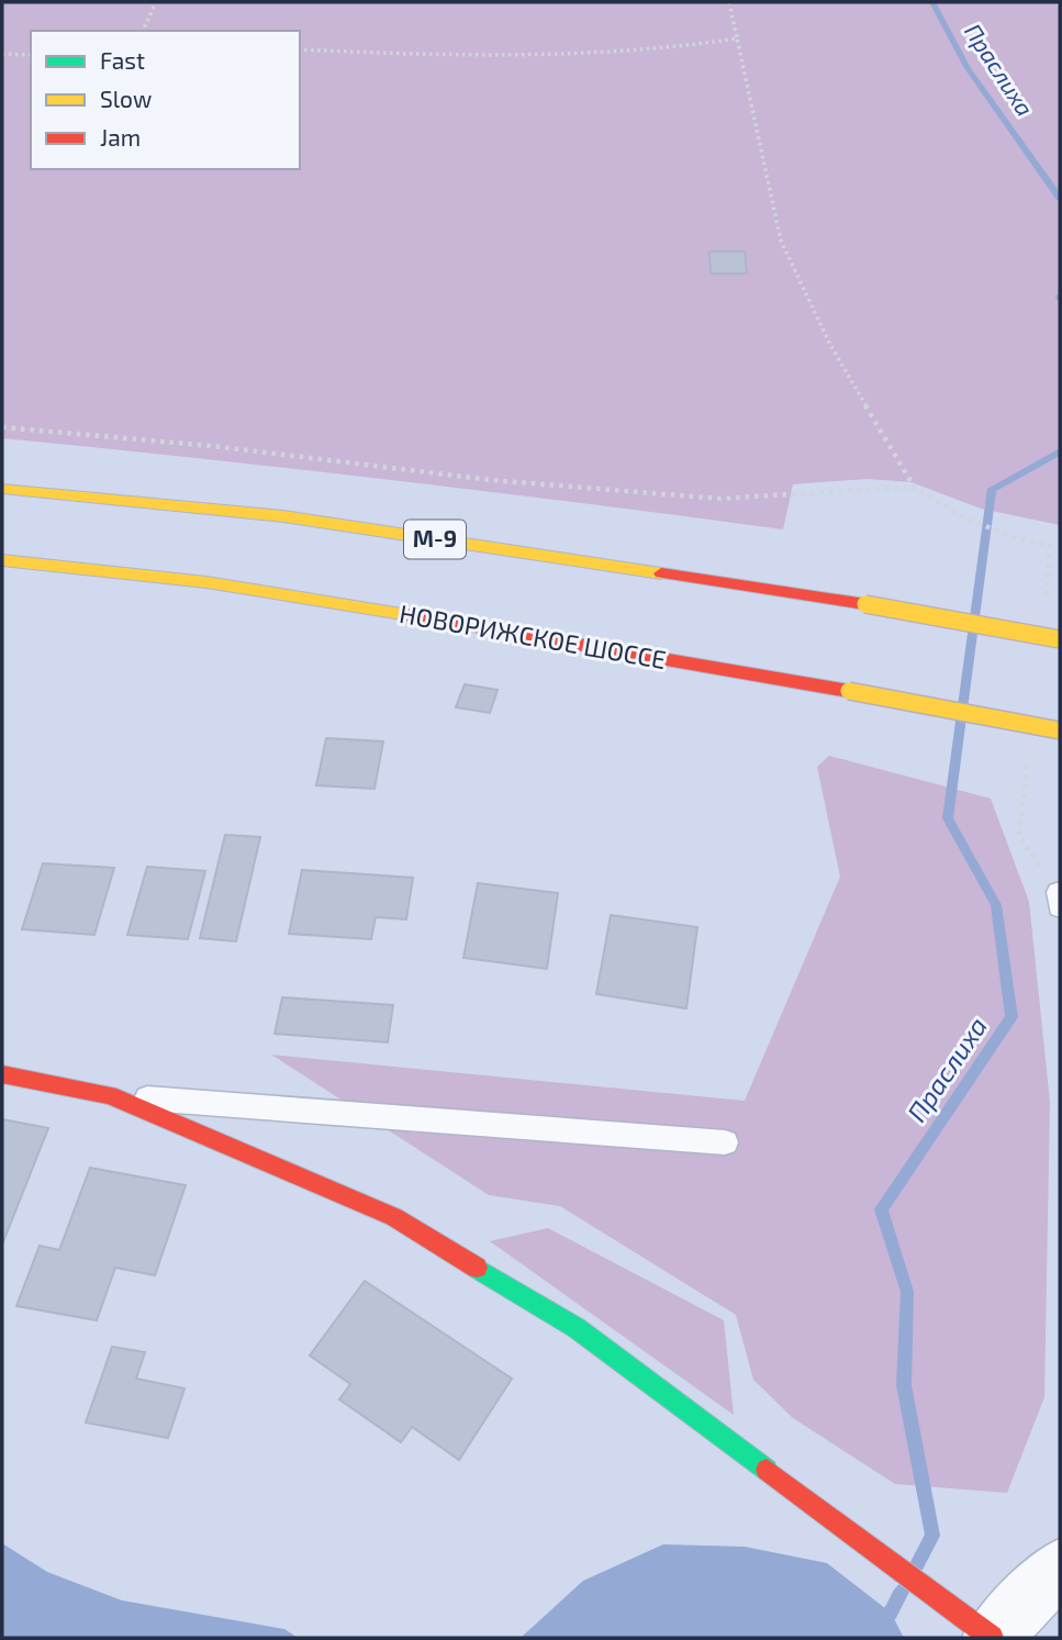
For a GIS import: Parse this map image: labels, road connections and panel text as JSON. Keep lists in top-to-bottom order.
{
  "streets": {
    "main road": ["М-9", "НОВОРИЖСКОЕ ШОССЕ"]
  },
  "water": ["Праслиха"],
  "legend": ["Fast", "Slow", "Jam"]
}
